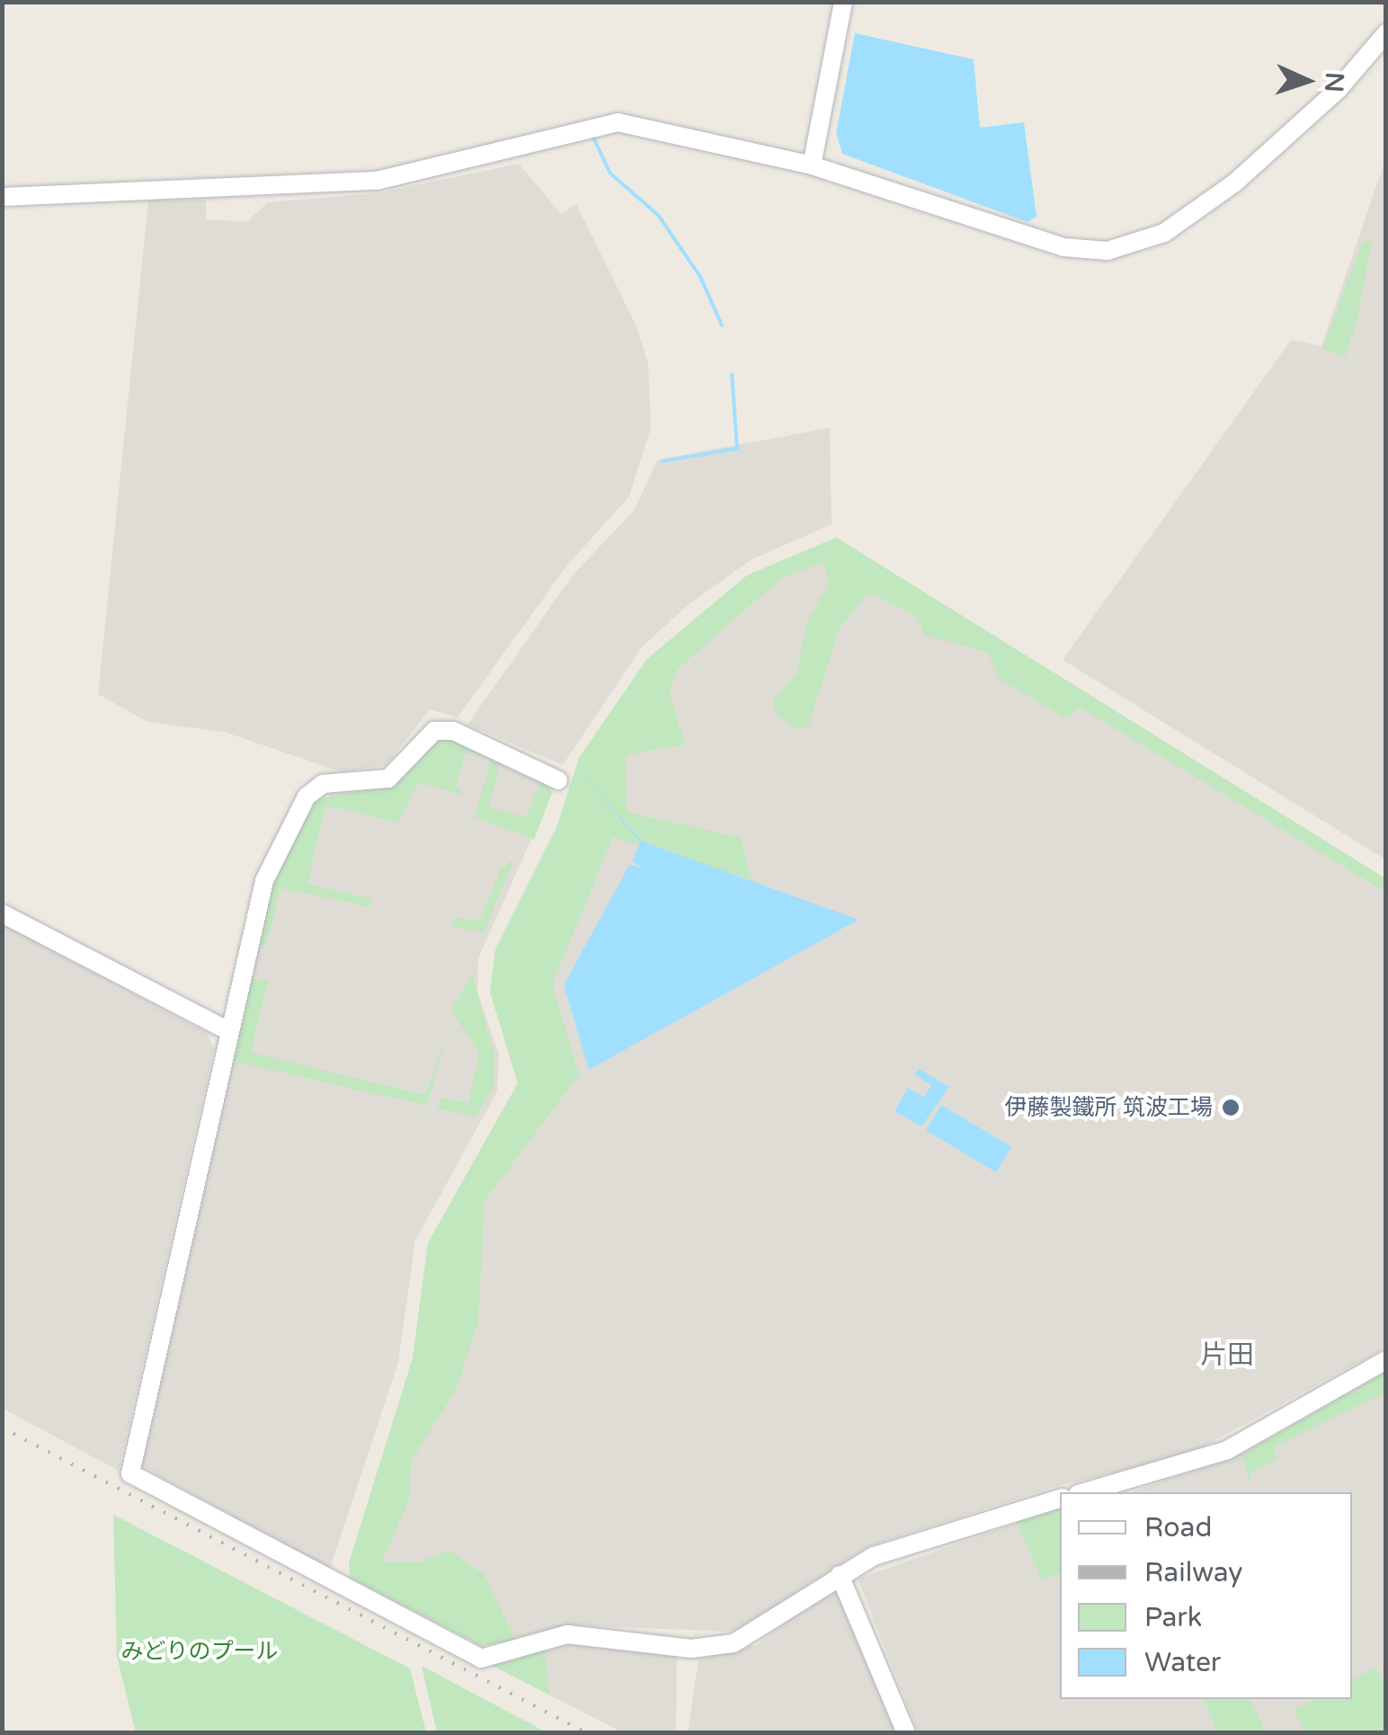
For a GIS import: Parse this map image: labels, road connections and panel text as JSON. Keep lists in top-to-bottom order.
{
  "districts": ["片田"],
  "parks": ["みどりのプール"],
  "places": ["伊藤製鐵所 筑波工場"],
  "legend": [
    "Road",
    "Railway",
    "Park",
    "Water"
  ],
  "north": "right"
}
